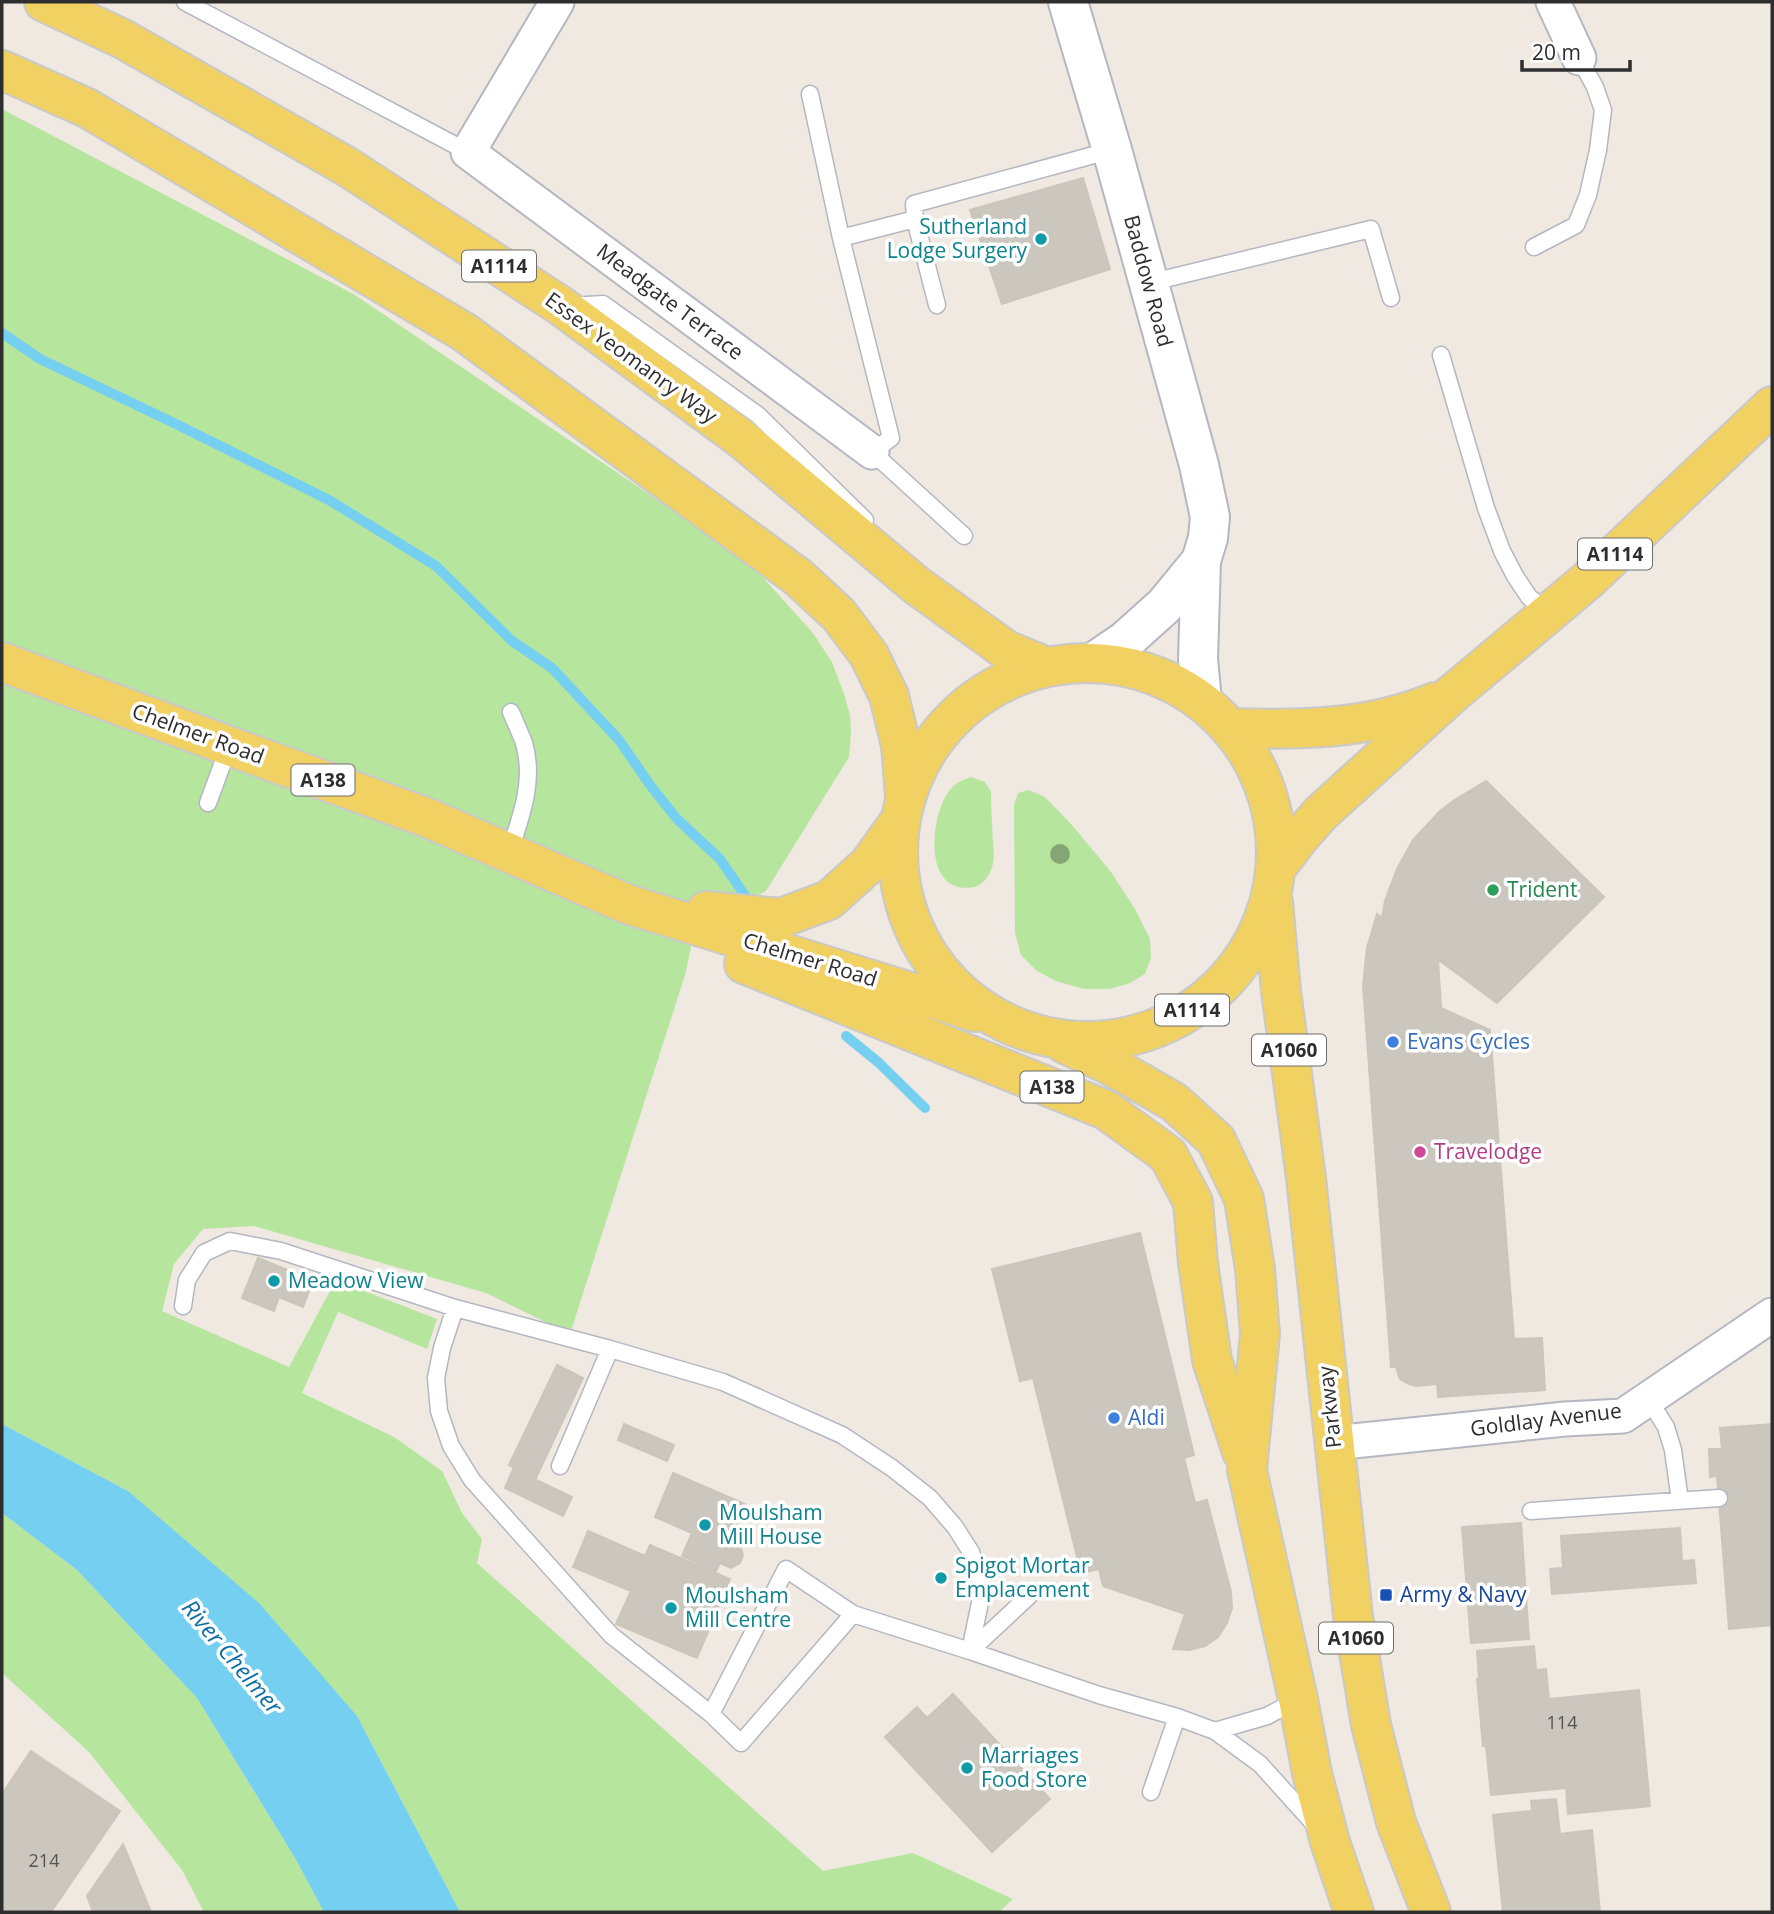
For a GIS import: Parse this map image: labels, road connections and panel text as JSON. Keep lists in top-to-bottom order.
{
  "streets": {
    "main road": [
      "A1114",
      "Baddow Road",
      "Essex Yeomanry Way",
      "Chelmer Road",
      "A138",
      "A1060",
      "Parkway"
    ],
    "street": ["Meadgate Terrace", "Goldlay Avenue"]
  },
  "crossings": [
    ["A1114", "Baddow Road"],
    ["A1114", "Essex Yeomanry Way"],
    ["A1114", "Chelmer Road"],
    ["A1114", "A1060"],
    ["A1114", "Parkway"],
    ["Chelmer Road", "A138"],
    ["A138", "A1060"],
    ["Parkway", "Goldlay Avenue"]
  ],
  "water": ["River Chelmer"],
  "places": {
    "other": [
      "Sutherland Lodge Surgery",
      "Trident",
      "Evans Cycles",
      "Travelodge",
      "Meadow View",
      "Aldi",
      "Moulsham Mill House",
      "Spigot Mortar Emplacement",
      "Moulsham Mill Centre",
      "Marriages Food Store"
    ],
    "transit": ["Army & Navy"]
  },
  "house_numbers": ["114", "214"],
  "scale_bar": "20 m"
}
